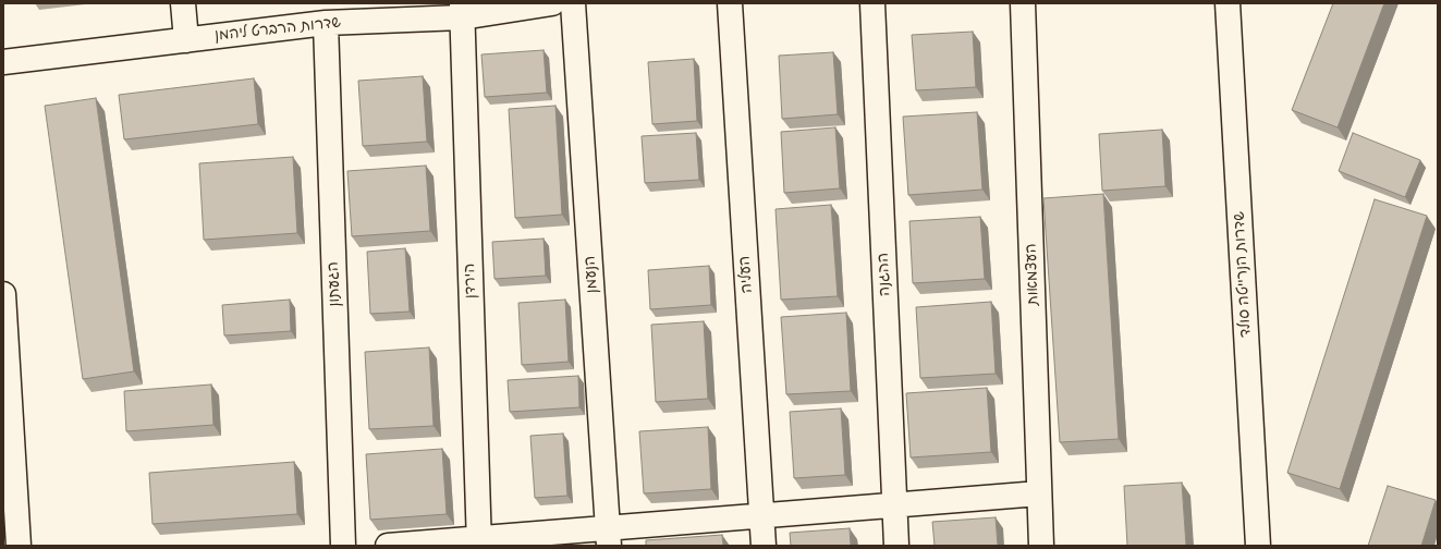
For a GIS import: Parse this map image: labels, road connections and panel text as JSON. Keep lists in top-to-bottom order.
{
  "streets": {
    "street": [
      "שדרות הרברט ליהמן",
      "הנעמן",
      "העליה",
      "ההגנה",
      "העצמאות",
      "שדרות הנרייטה סולד",
      "הירדן",
      "הגעתון"
    ]
  },
  "crossings": [
    ["שדרות הרברט ליהמן", "הירדן"],
    ["שדרות הרברט ליהמן", "הגעתון"]
  ]
}
